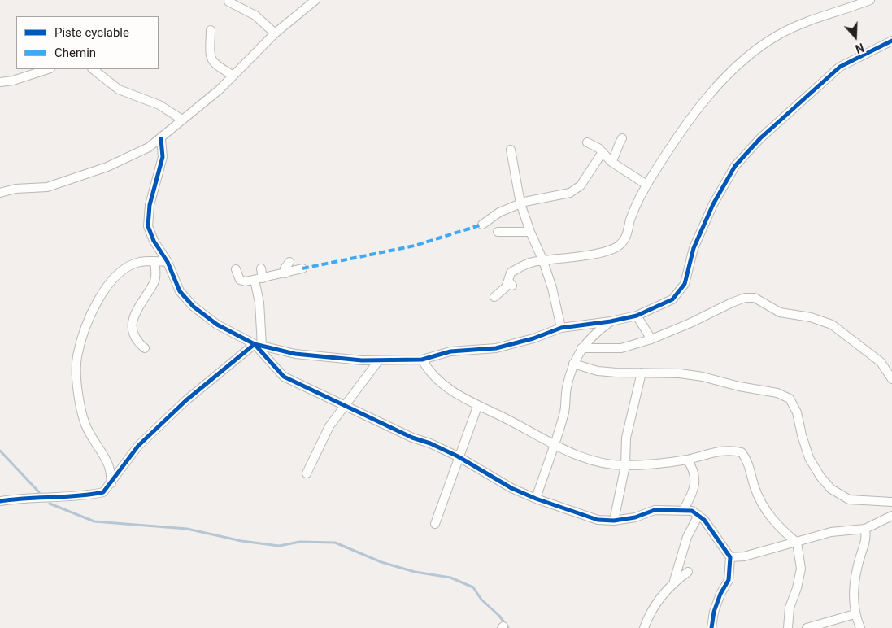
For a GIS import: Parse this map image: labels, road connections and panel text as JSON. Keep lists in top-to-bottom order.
{
  "legend": ["Piste cyclable", "Chemin"],
  "north": "bottom"
}
